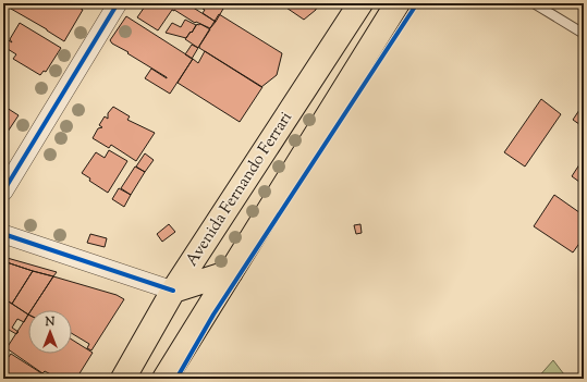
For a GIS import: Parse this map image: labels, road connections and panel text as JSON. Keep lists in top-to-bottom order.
{
  "streets": {
    "main road": ["Avenida Fernando Ferrari"]
  },
  "north": "top"
}
